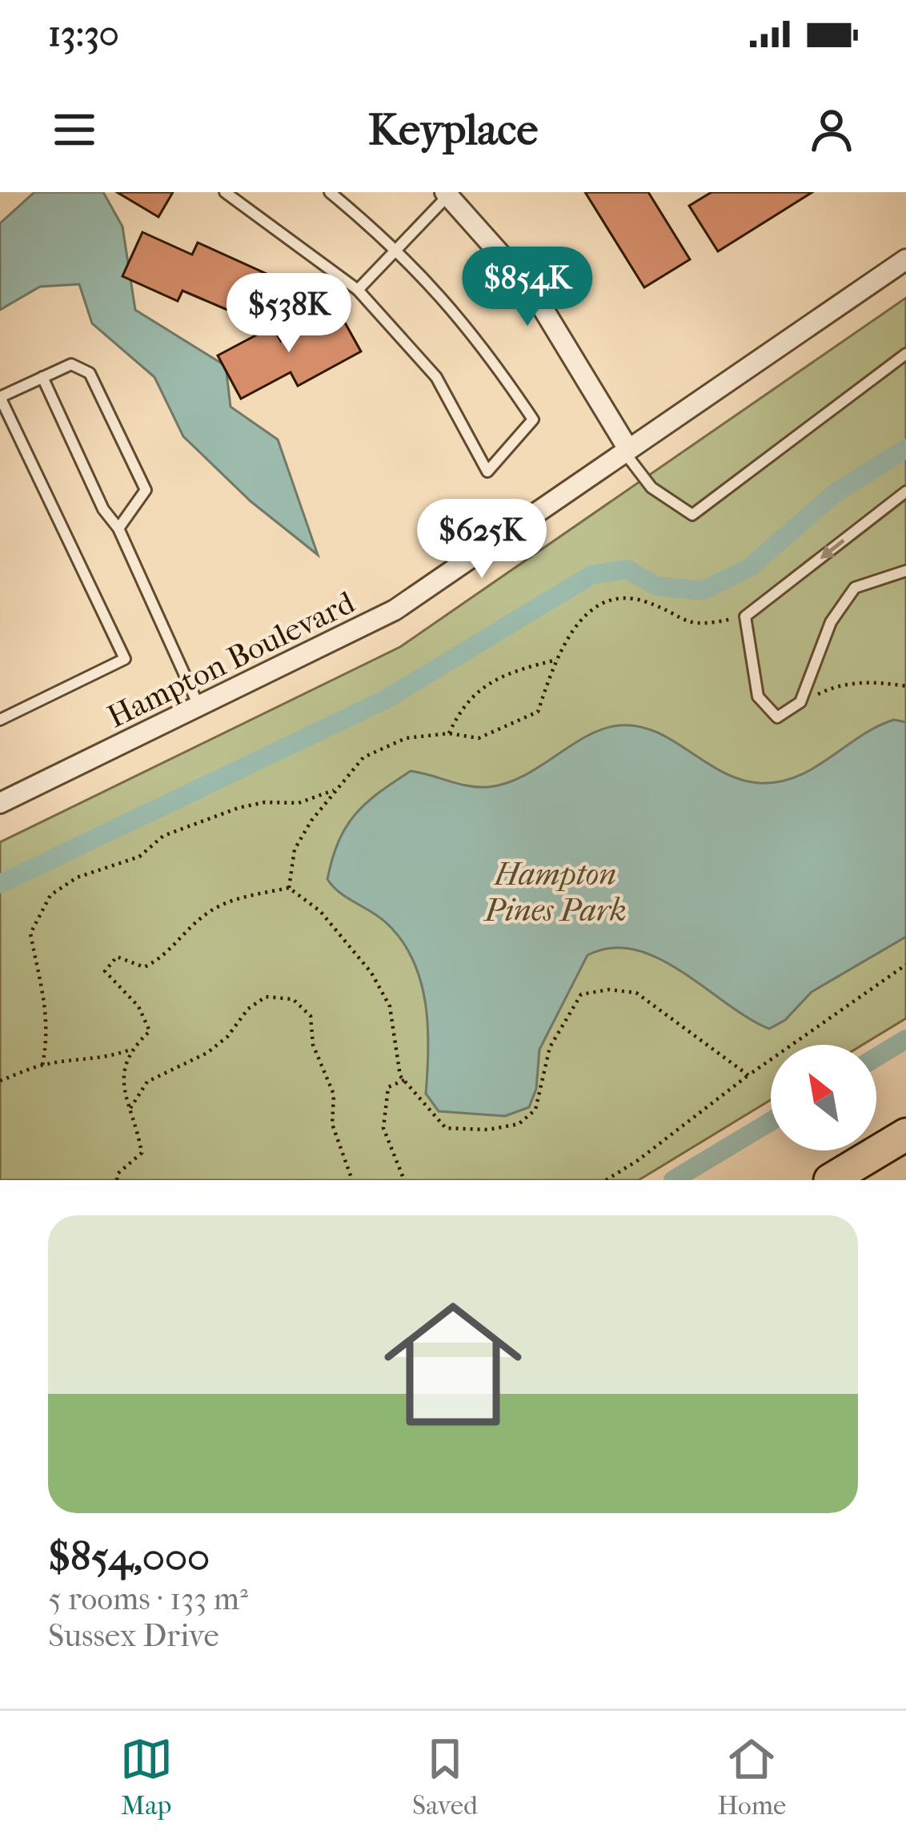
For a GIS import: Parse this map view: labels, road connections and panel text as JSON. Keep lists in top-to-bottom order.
{
  "streets": {
    "street": ["Hampton Boulevard"]
  },
  "parks": ["Hampton Pines Park"],
  "north": "top left",
  "page": {
    "status": "13:30",
    "header": "Keyplace",
    "price": ["$854K", "$538K", "$625K"],
    "list": [
      {
        "name": "$854,000",
        "note": "5 rooms · 133 m² · Sussex Drive"
      }
    ],
    "tabs": ["Map", "Saved", "Home"]
  }
}
